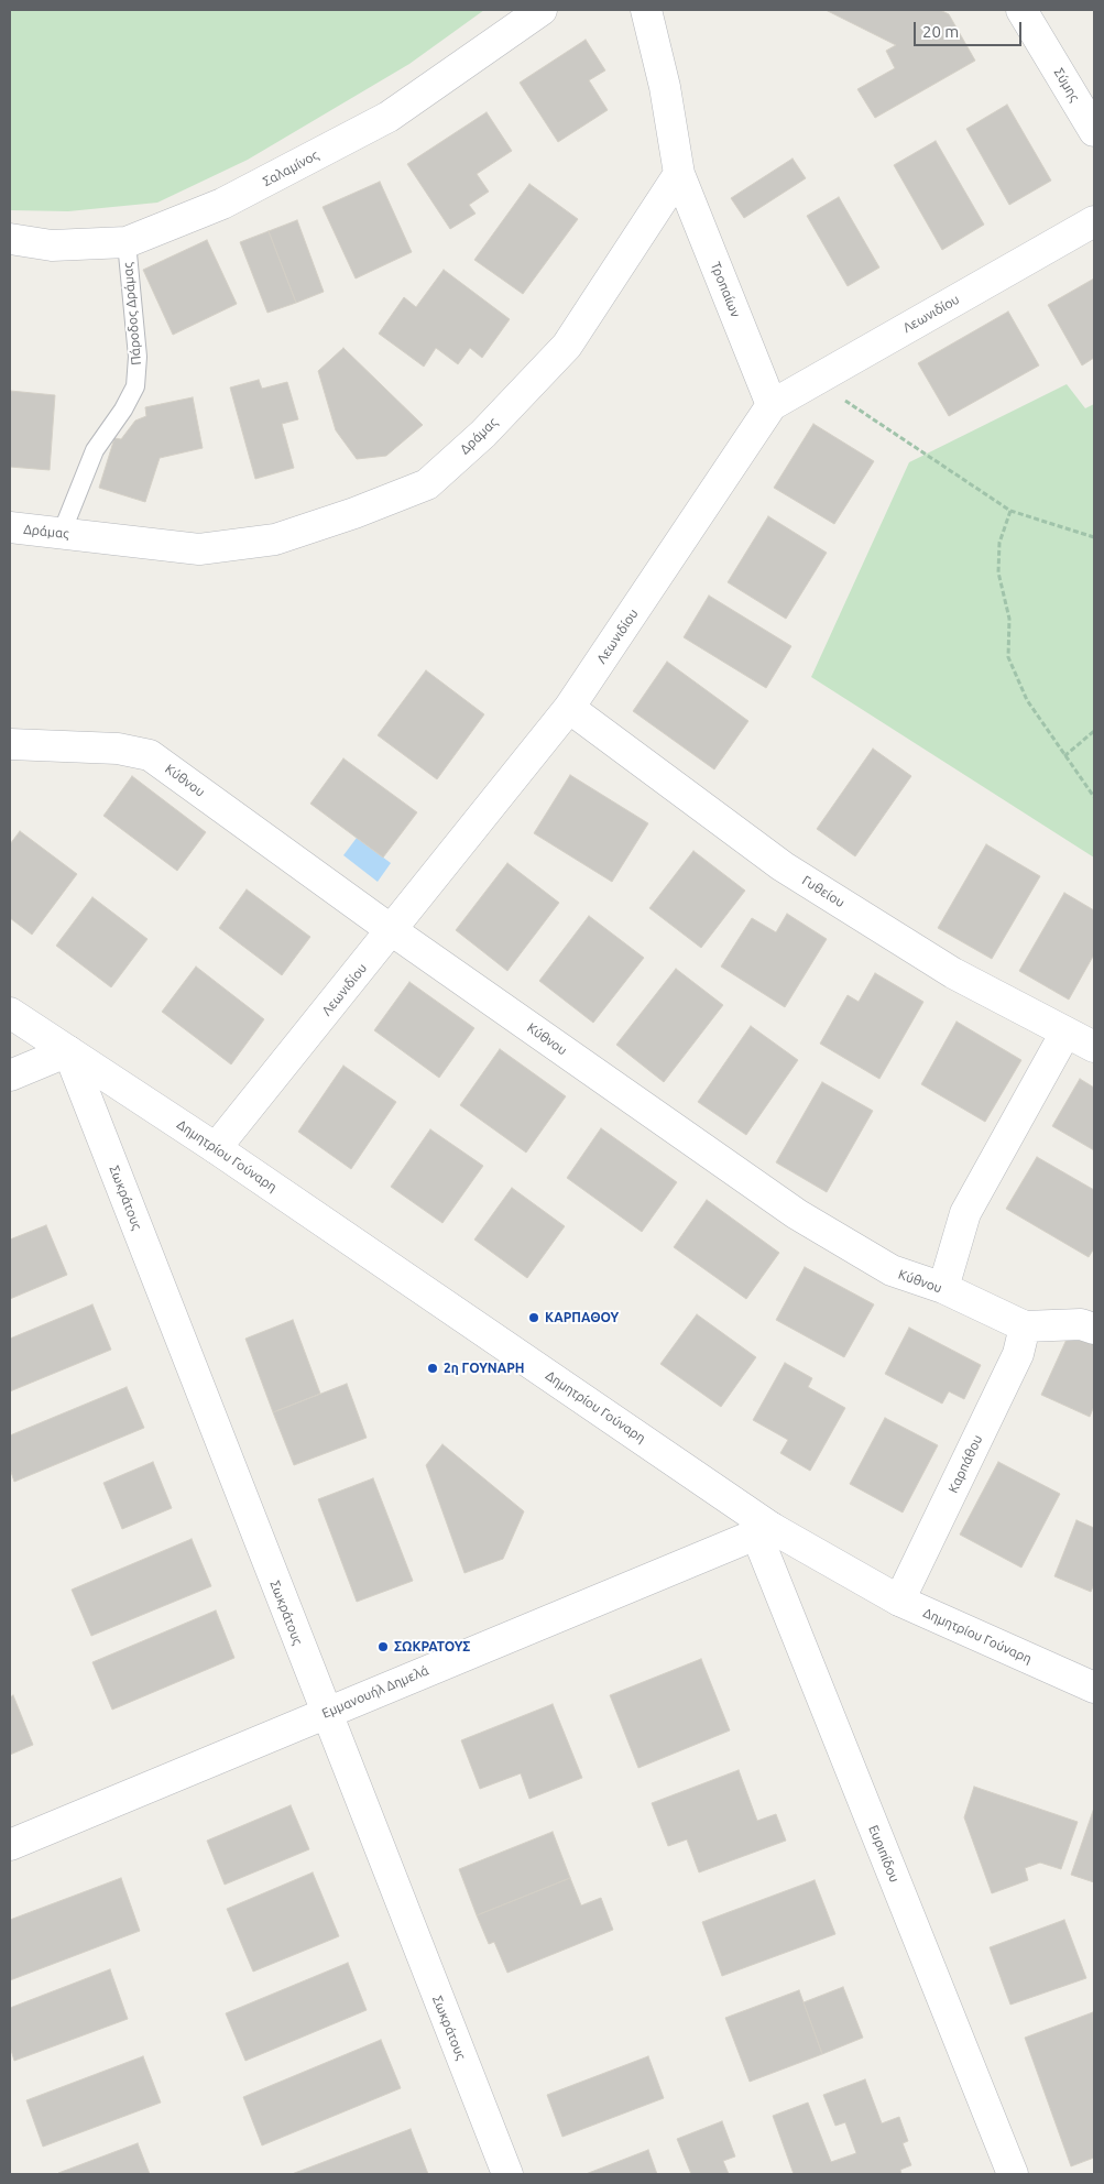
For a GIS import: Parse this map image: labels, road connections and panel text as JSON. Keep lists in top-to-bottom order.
{
  "streets": {
    "street": [
      "Σύμης",
      "Σαλαμίνος",
      "Τροπαίων",
      "Λεωνιδίου",
      "Δράμας",
      "Κύθνου",
      "Γυθείου",
      "Δημητρίου Γούναρη",
      "Σωκράτους",
      "Καρπάθου",
      "Εμμανουήλ Δημελά",
      "Ευριπίδου"
    ],
    "lane": ["Πάροδος Δράμας"]
  },
  "crossings": [
    ["Σαλαμίνος", "Πάροδος Δράμας"],
    ["Τροπαίων", "Λεωνιδίου"],
    ["Τροπαίων", "Δράμας"],
    ["Πάροδος Δράμας", "Δράμας"],
    ["Λεωνιδίου", "Κύθνου"],
    ["Λεωνιδίου", "Γυθείου"],
    ["Λεωνιδίου", "Δημητρίου Γούναρη"],
    ["Κύθνου", "Καρπάθου"],
    ["Δημητρίου Γούναρη", "Σωκράτους"],
    ["Δημητρίου Γούναρη", "Καρπάθου"],
    ["Δημητρίου Γούναρη", "Εμμανουήλ Δημελά"],
    ["Δημητρίου Γούναρη", "Ευριπίδου"],
    ["Σωκράτους", "Εμμανουήλ Δημελά"],
    ["Εμμανουήλ Δημελά", "Ευριπίδου"]
  ],
  "places": ["ΚΑΡΠΑΘΟΥ", "2η ΓΟΥΝΑΡΗ", "ΣΩΚΡΑΤΟΥΣ"],
  "scale_bar": "20 m"
}
